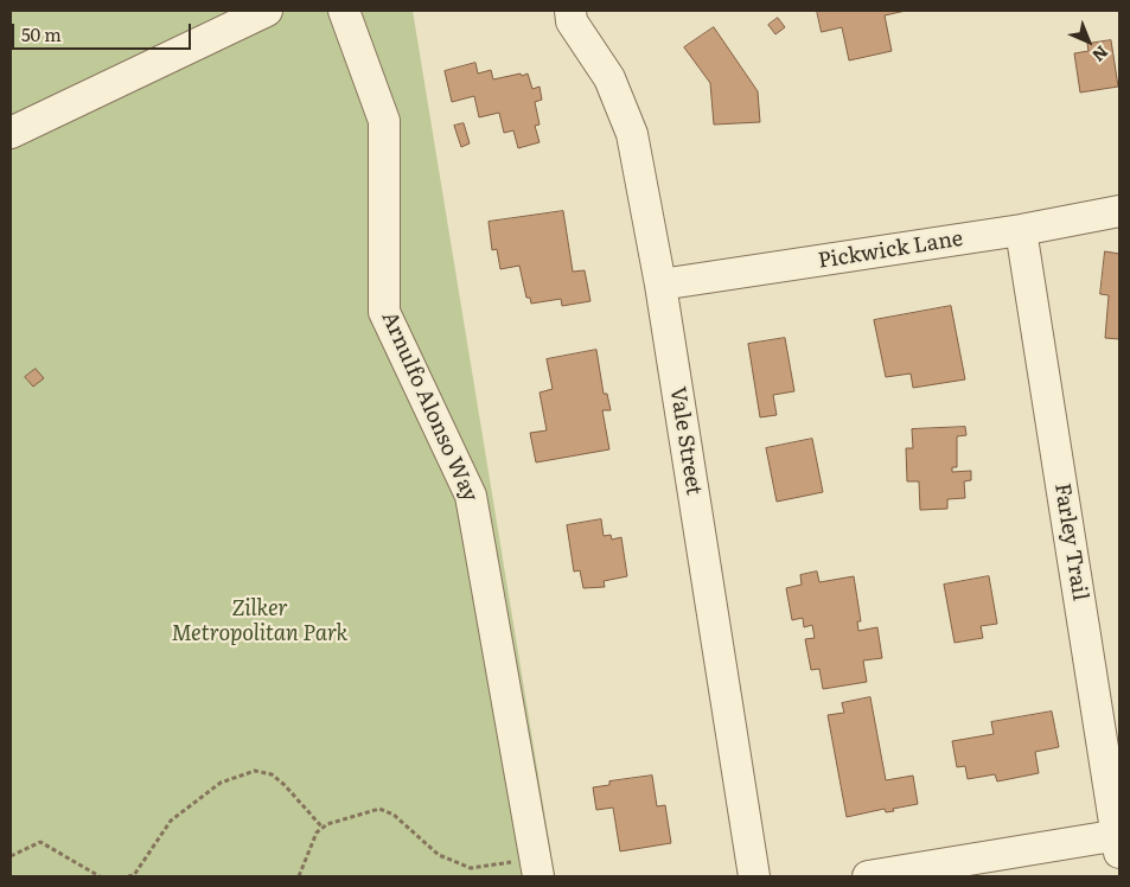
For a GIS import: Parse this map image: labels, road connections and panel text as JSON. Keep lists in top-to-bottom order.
{
  "streets": {
    "street": [
      "Pickwick Lane",
      "Arnulfo Alonso Way",
      "Vale Street",
      "Farley Trail"
    ]
  },
  "crossings": [
    ["Pickwick Lane", "Vale Street"],
    ["Pickwick Lane", "Farley Trail"]
  ],
  "parks": ["Zilker Metropolitan Park"],
  "scale_bar": "50 m",
  "north": "bottom right"
}
